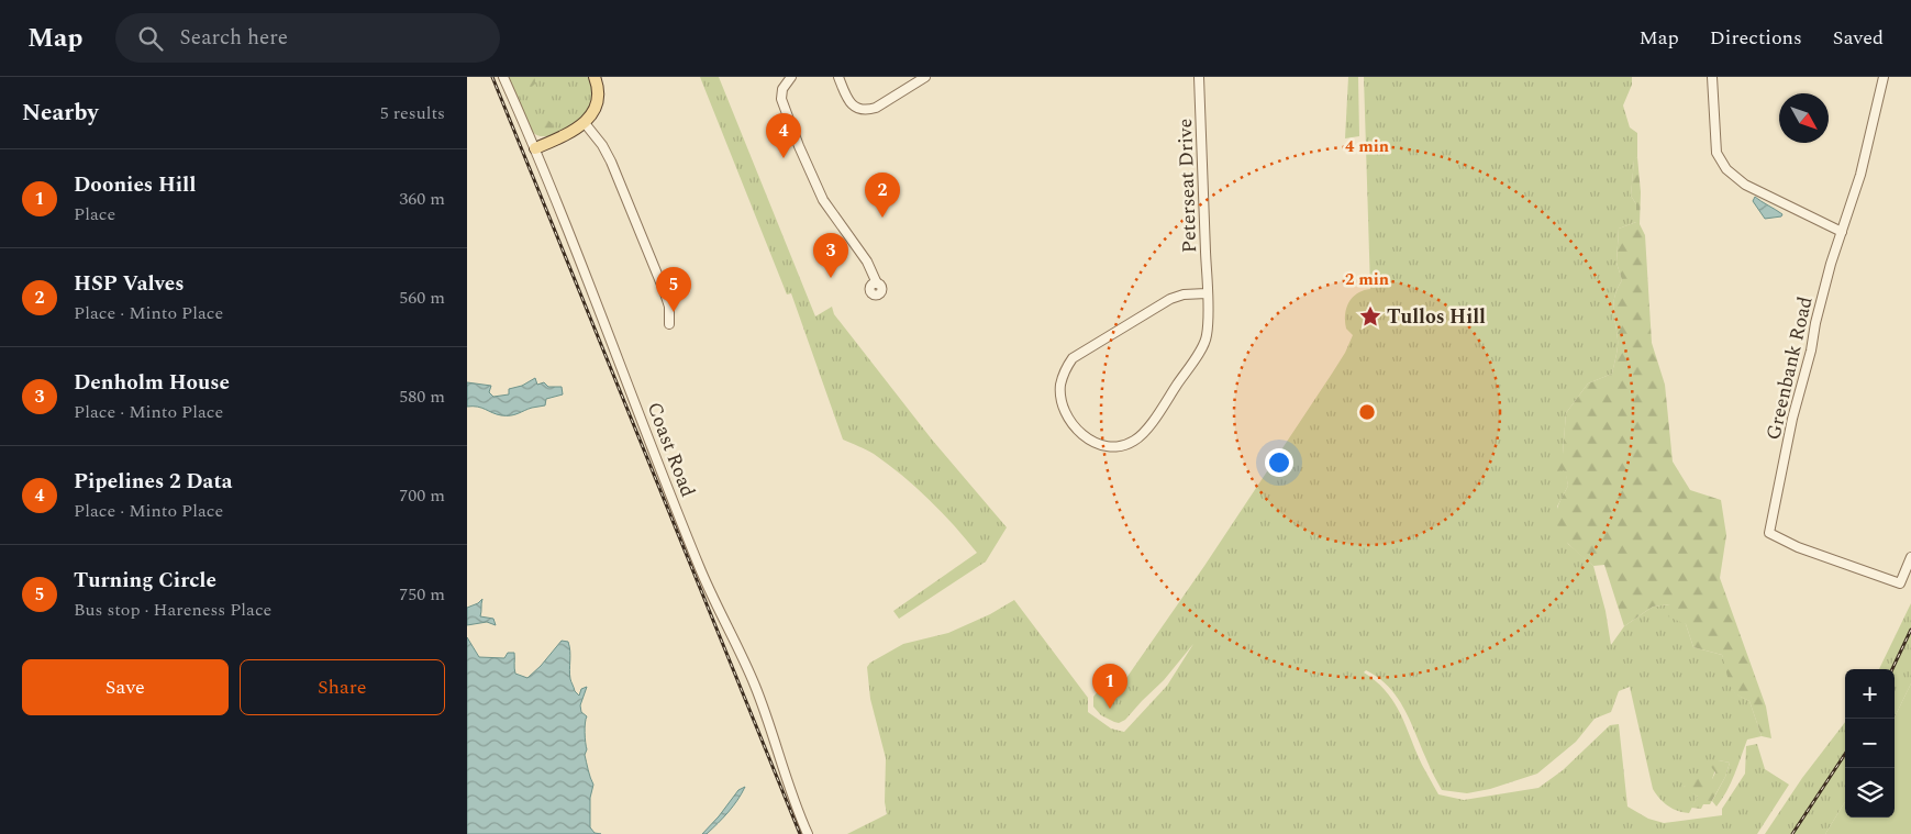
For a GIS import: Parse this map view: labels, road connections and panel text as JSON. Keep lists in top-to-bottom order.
{
  "streets": {
    "street": ["Peterseat Drive", "Greenbank Road", "Coast Road"]
  },
  "places": {
    "place": ["Tullos Hill"]
  },
  "north": "bottom right",
  "page": {
    "header": "Map",
    "search": "Search here",
    "nav": ["Map", "Directions", "Saved"],
    "heading": ["Nearby", "5 results"],
    "pins": [
      "4",
      "2",
      "3",
      "5",
      "1"
    ],
    "list": [
      {
        "mark": "1",
        "name": "Doonies Hill",
        "note": "Place",
        "value": "360 m"
      },
      {
        "mark": "2",
        "name": "HSP Valves",
        "note": "Place · Minto Place",
        "value": "560 m"
      },
      {
        "mark": "3",
        "name": "Denholm House",
        "note": "Place · Minto Place",
        "value": "580 m"
      },
      {
        "mark": "4",
        "name": "Pipelines 2 Data",
        "note": "Place · Minto Place",
        "value": "700 m"
      },
      {
        "mark": "5",
        "name": "Turning Circle",
        "note": "Bus stop · Hareness Place",
        "value": "750 m"
      }
    ],
    "buttons": ["Save", "Share"],
    "map_buttons": ["+", "−"]
  },
  "rings": ["4 min", "2 min"]
}
